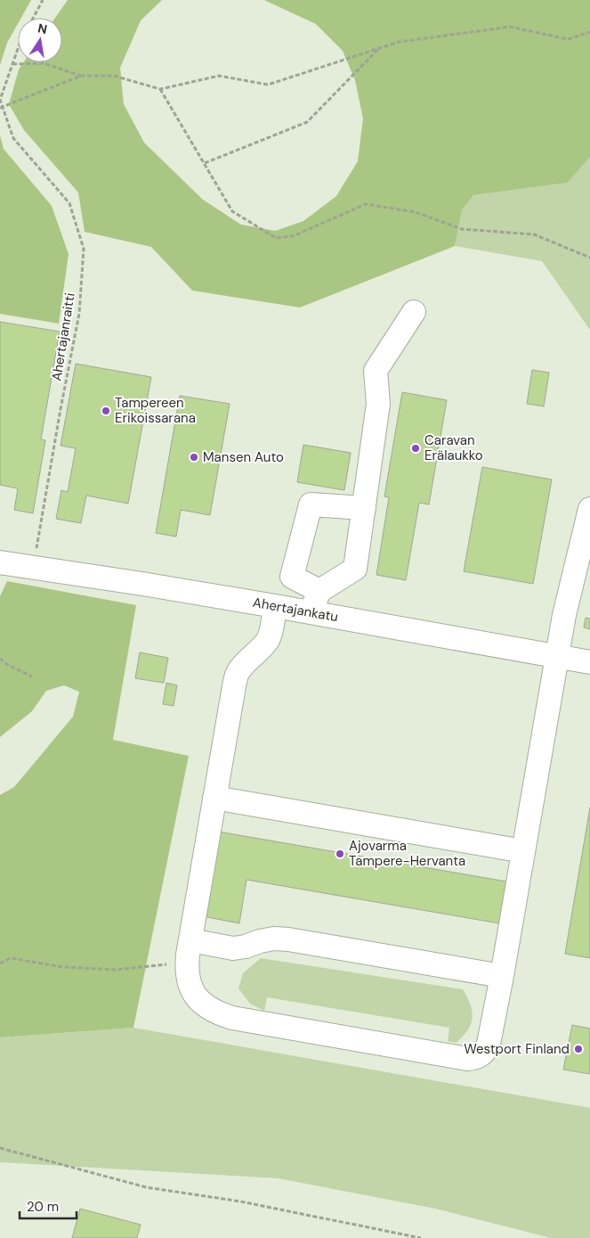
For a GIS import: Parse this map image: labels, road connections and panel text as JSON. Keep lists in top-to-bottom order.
{
  "streets": {
    "street": ["Ahertajankatu"],
    "path": ["Ahertajanraitti"]
  },
  "crossings": [
    ["Ahertajanraitti", "Ahertajankatu"]
  ],
  "places": [
    "Tampereen Erikoissarana",
    "Caravan Erälaukko",
    "Mansen Auto",
    "Ajovarma Tampere-Hervanta",
    "Westport Finland"
  ],
  "scale_bar": "20 m",
  "north": "top"
}
